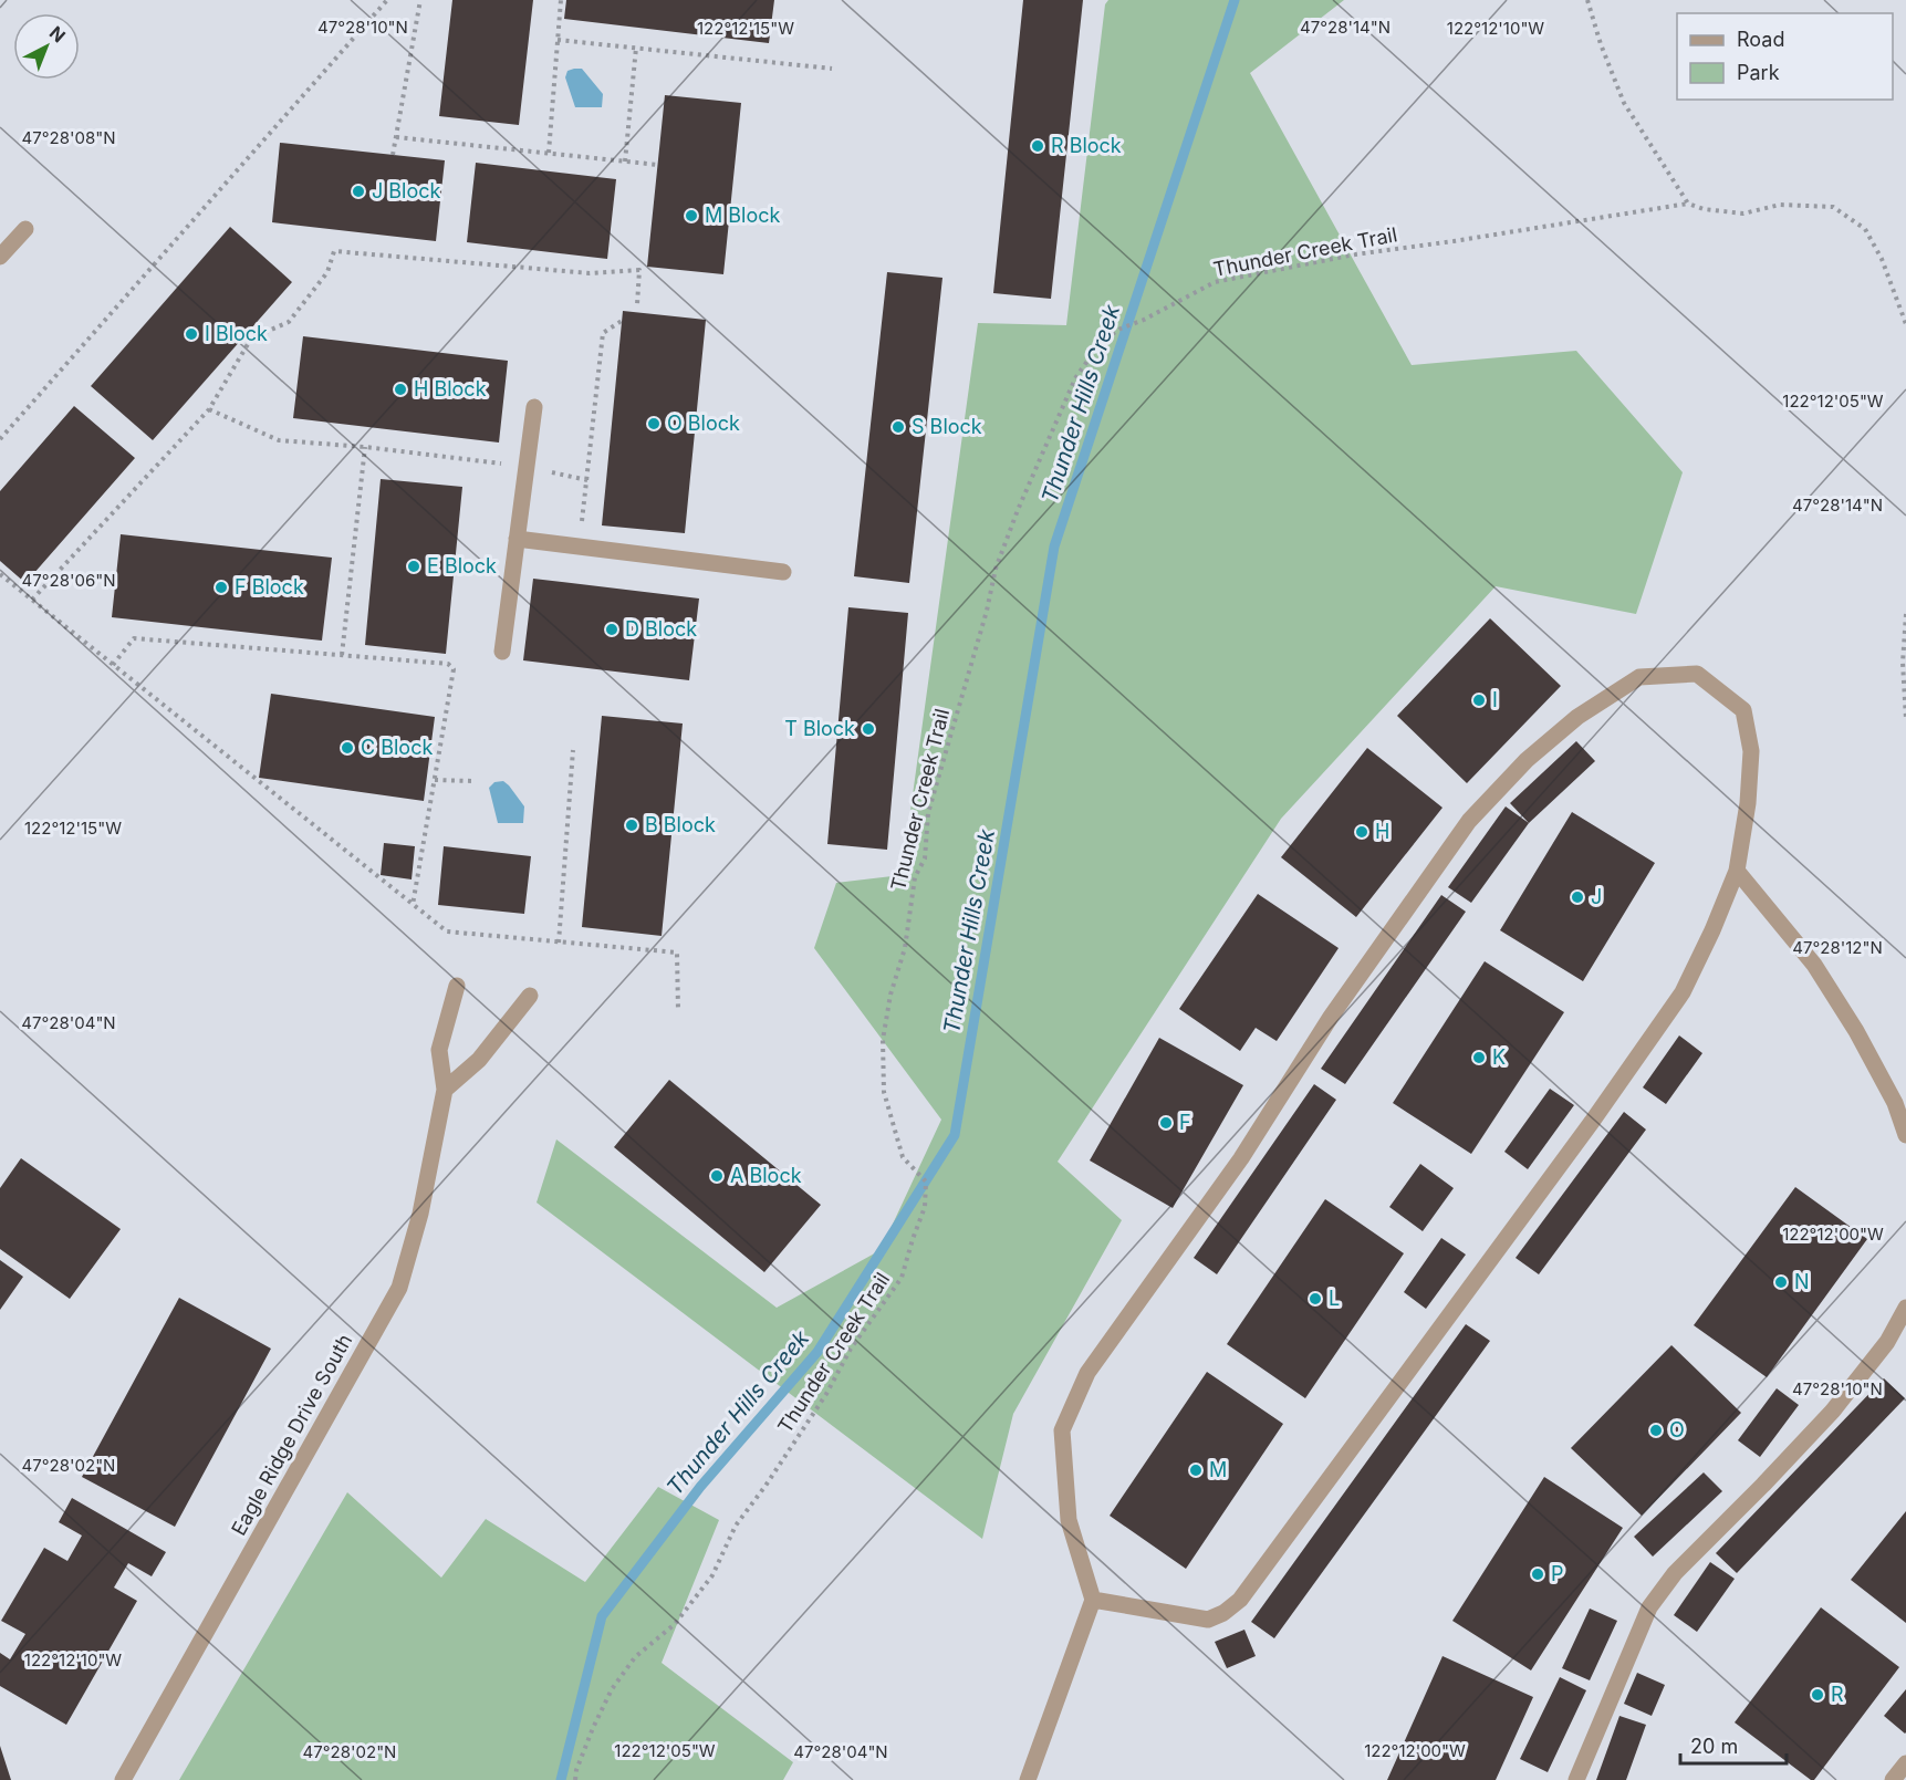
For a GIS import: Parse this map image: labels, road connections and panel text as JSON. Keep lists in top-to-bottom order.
{
  "streets": {
    "street": ["Eagle Ridge Drive South"],
    "path": ["Thunder Creek Trail"]
  },
  "water": ["Thunder Hills Creek"],
  "places": [
    "R Block",
    "J Block",
    "M Block",
    "I Block",
    "H Block",
    "O Block",
    "S Block",
    "E Block",
    "F Block",
    "D Block",
    "I",
    "T Block",
    "C Block",
    "B Block",
    "H",
    "J",
    "K",
    "F",
    "A Block",
    "N",
    "L",
    "O",
    "M",
    "P",
    "R"
  ],
  "legend": ["Road", "Park"],
  "scale_bar": "20 m",
  "north": "top right",
  "coordinates": [
    "47°28'10\"N",
    "47°28'14\"N",
    "122°12'15\"W",
    "122°12'10\"W",
    "47°28'08\"N",
    "122°12'05\"W",
    "47°28'06\"N",
    "47°28'12\"N",
    "47°28'04\"N",
    "122°12'00\"W",
    "47°28'02\"N"
  ]
}
